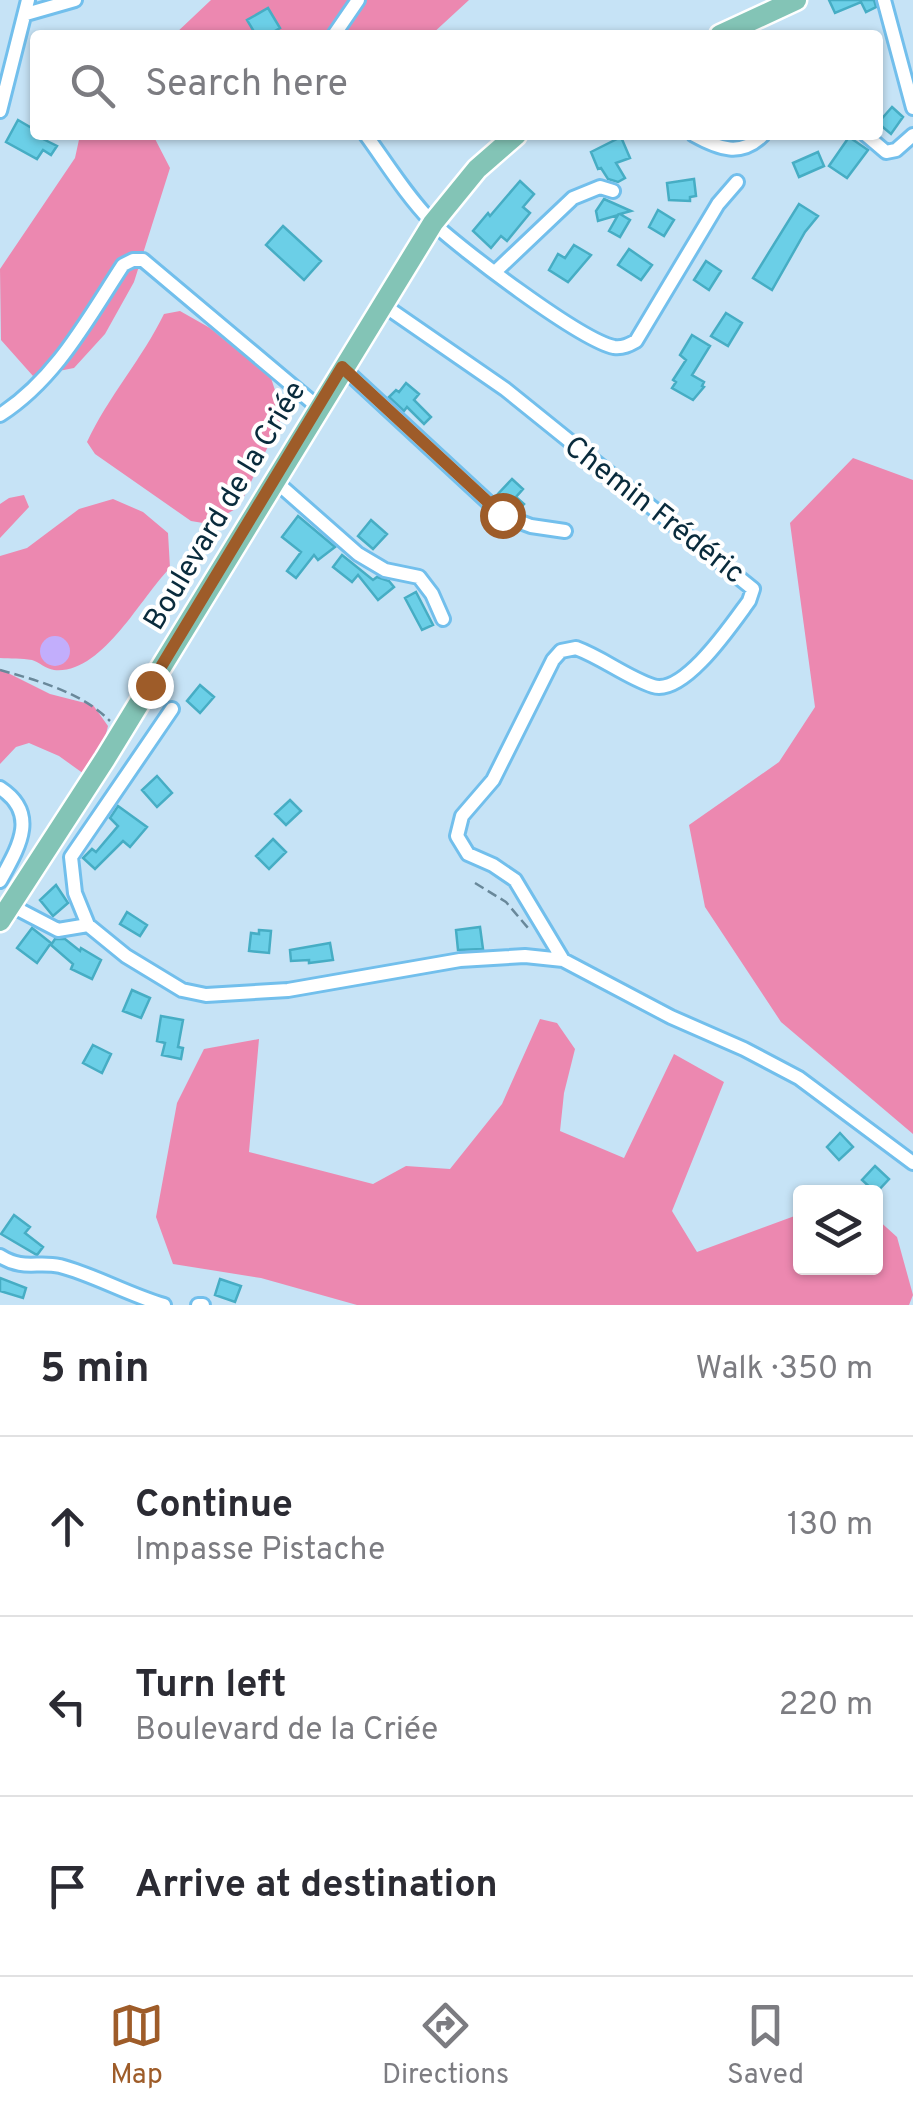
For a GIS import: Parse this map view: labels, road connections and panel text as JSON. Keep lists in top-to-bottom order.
{
  "streets": {
    "main road": ["Boulevard de la Criée"],
    "street": ["Chemin Frédéric"]
  },
  "crossings": [
    ["Boulevard de la Criée", "Chemin Frédéric"]
  ],
  "page": {
    "search": "Search here",
    "heading": ["5 min", "Walk · 350 m"],
    "list": [
      ["Continue", "Impasse Pistache", "130 m"],
      ["Turn left", "Boulevard de la Criée", "220 m"],
      "Arrive at destination"
    ],
    "nav": ["Map", "Directions", "Saved"]
  }
}
